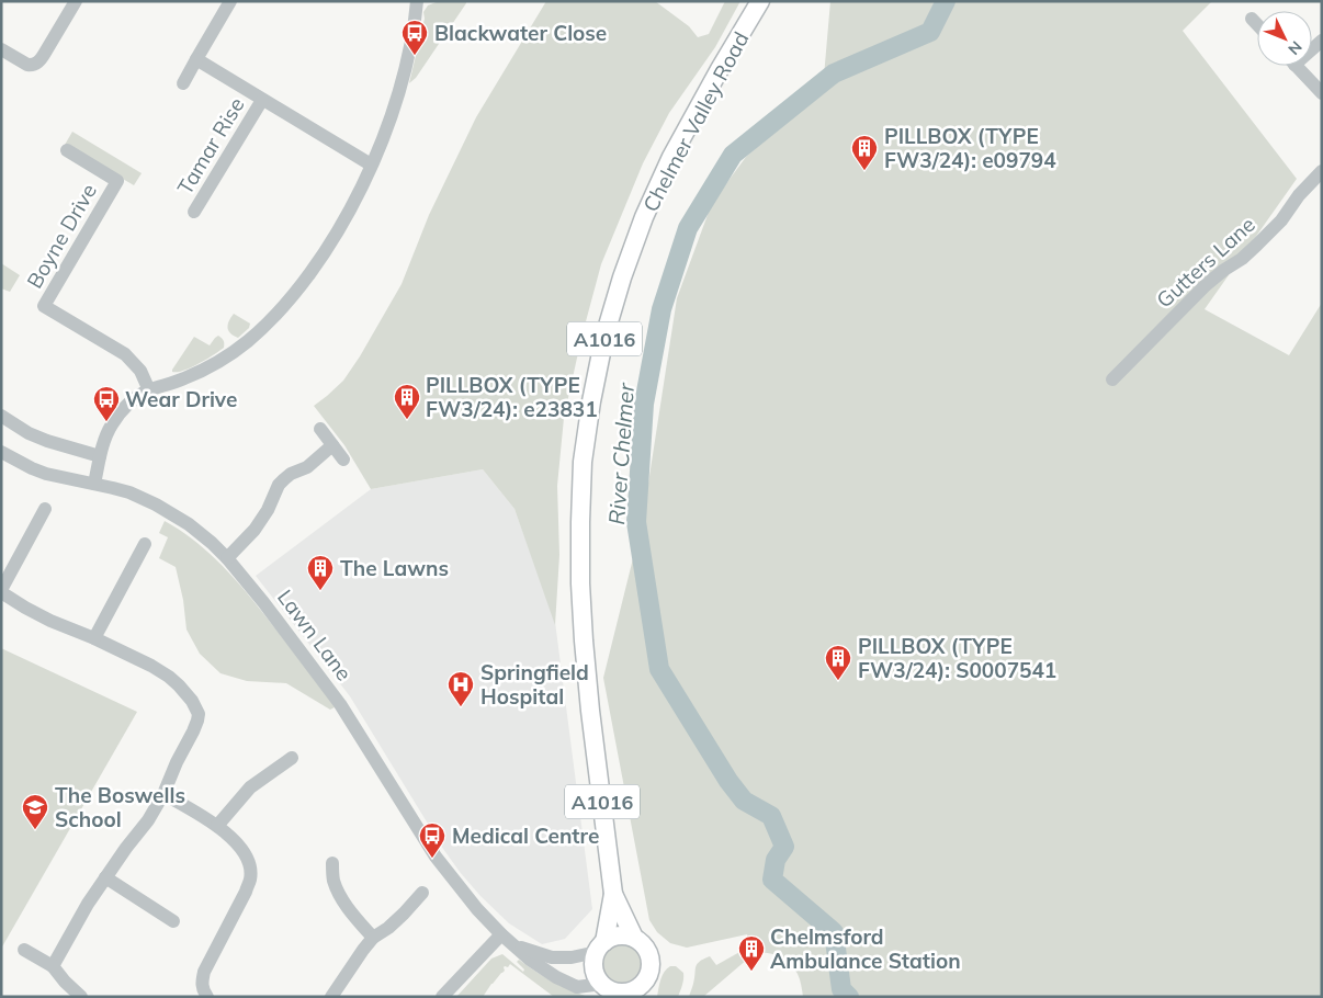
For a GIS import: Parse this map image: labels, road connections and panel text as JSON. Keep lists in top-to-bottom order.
{
  "streets": {
    "main road": ["Chelmer Valley Road", "A1016"],
    "street": [
      "Tamar Rise",
      "Boyne Drive",
      "Gutters Lane",
      "Lawn Lane"
    ]
  },
  "crossings": [
    ["Chelmer Valley Road", "A1016"],
    ["Chelmer Valley Road", "Lawn Lane"],
    ["A1016", "Lawn Lane"]
  ],
  "water": ["River Chelmer"],
  "places": {
    "bus stop": ["Blackwater Close", "Wear Drive", "Medical Centre"],
    "building": [
      "PILLBOX (TYPE FW3/24): e09794",
      "PILLBOX (TYPE FW3/24): e23831",
      "The Lawns",
      "PILLBOX (TYPE FW3/24): S0007541",
      "Chelmsford Ambulance Station"
    ],
    "hospital": ["Springfield Hospital"],
    "school or university": ["The Boswells School"]
  },
  "north": "bottom right"
}
